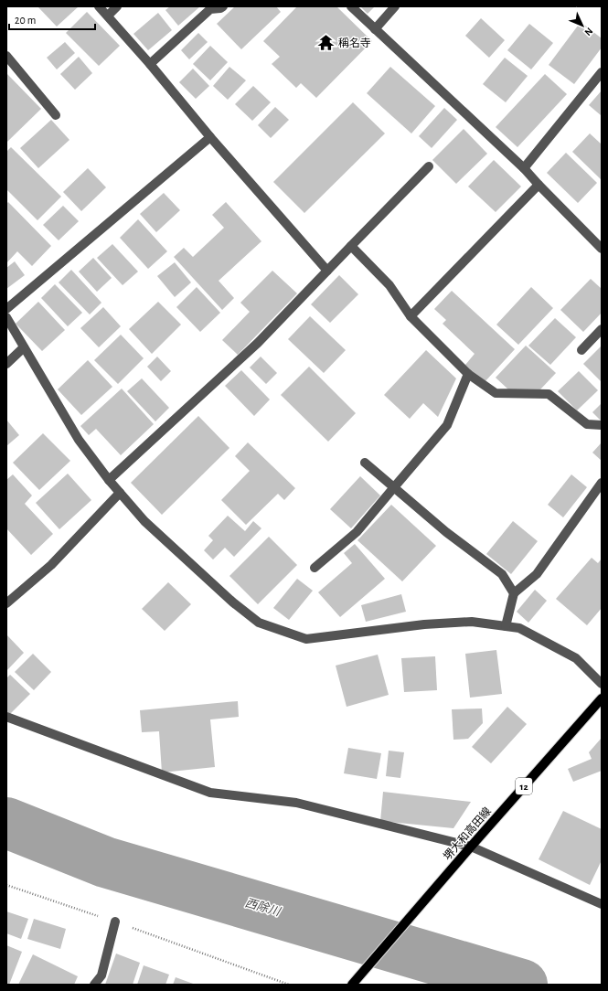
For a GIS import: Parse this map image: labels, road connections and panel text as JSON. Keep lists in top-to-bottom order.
{
  "streets": {
    "main road": ["12", "堺大和高田線"]
  },
  "water": ["西除川"],
  "places": {
    "temple": ["稱名寺"]
  },
  "scale_bar": "20 m",
  "north": "bottom right"
}
